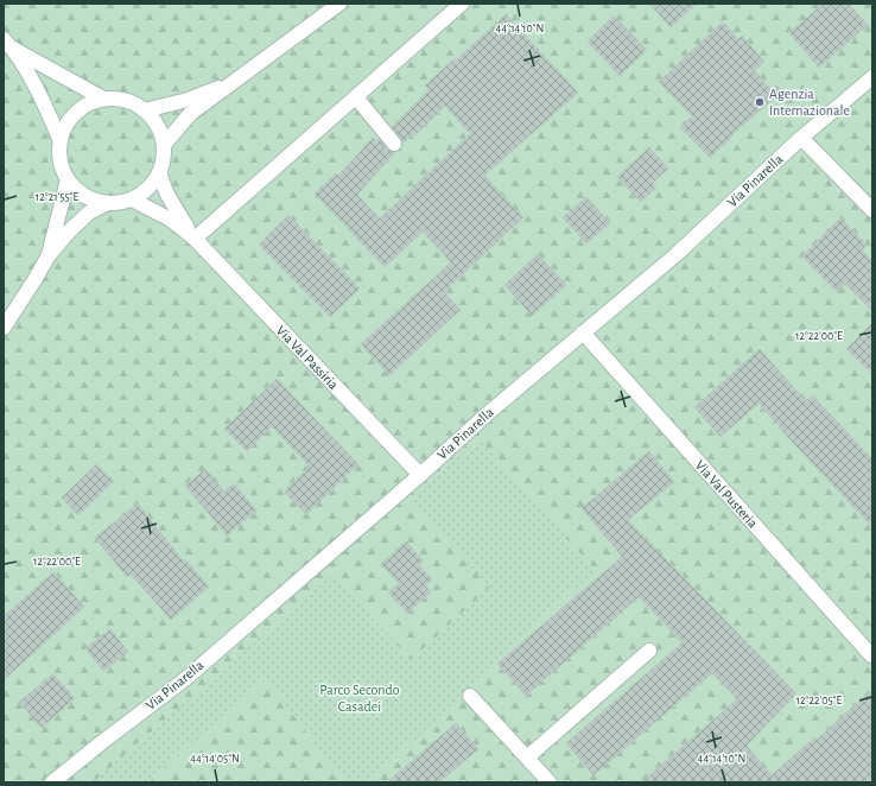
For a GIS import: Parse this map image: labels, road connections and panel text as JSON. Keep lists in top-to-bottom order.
{
  "streets": {
    "street": ["Via Pinarella", "Via Val Passiria", "Via Val Pusteria"]
  },
  "crossings": [
    ["Via Pinarella", "Via Val Passiria"],
    ["Via Pinarella", "Via Val Pusteria"]
  ],
  "parks": ["Parco Secondo Casadei"],
  "places": ["Agenzia Internazionale"],
  "coordinates": [
    "44°14'10\"N",
    "12°21'55\"E",
    "12°22'00\"E",
    "12°22'05\"E",
    "44°14'05\"N"
  ]
}
